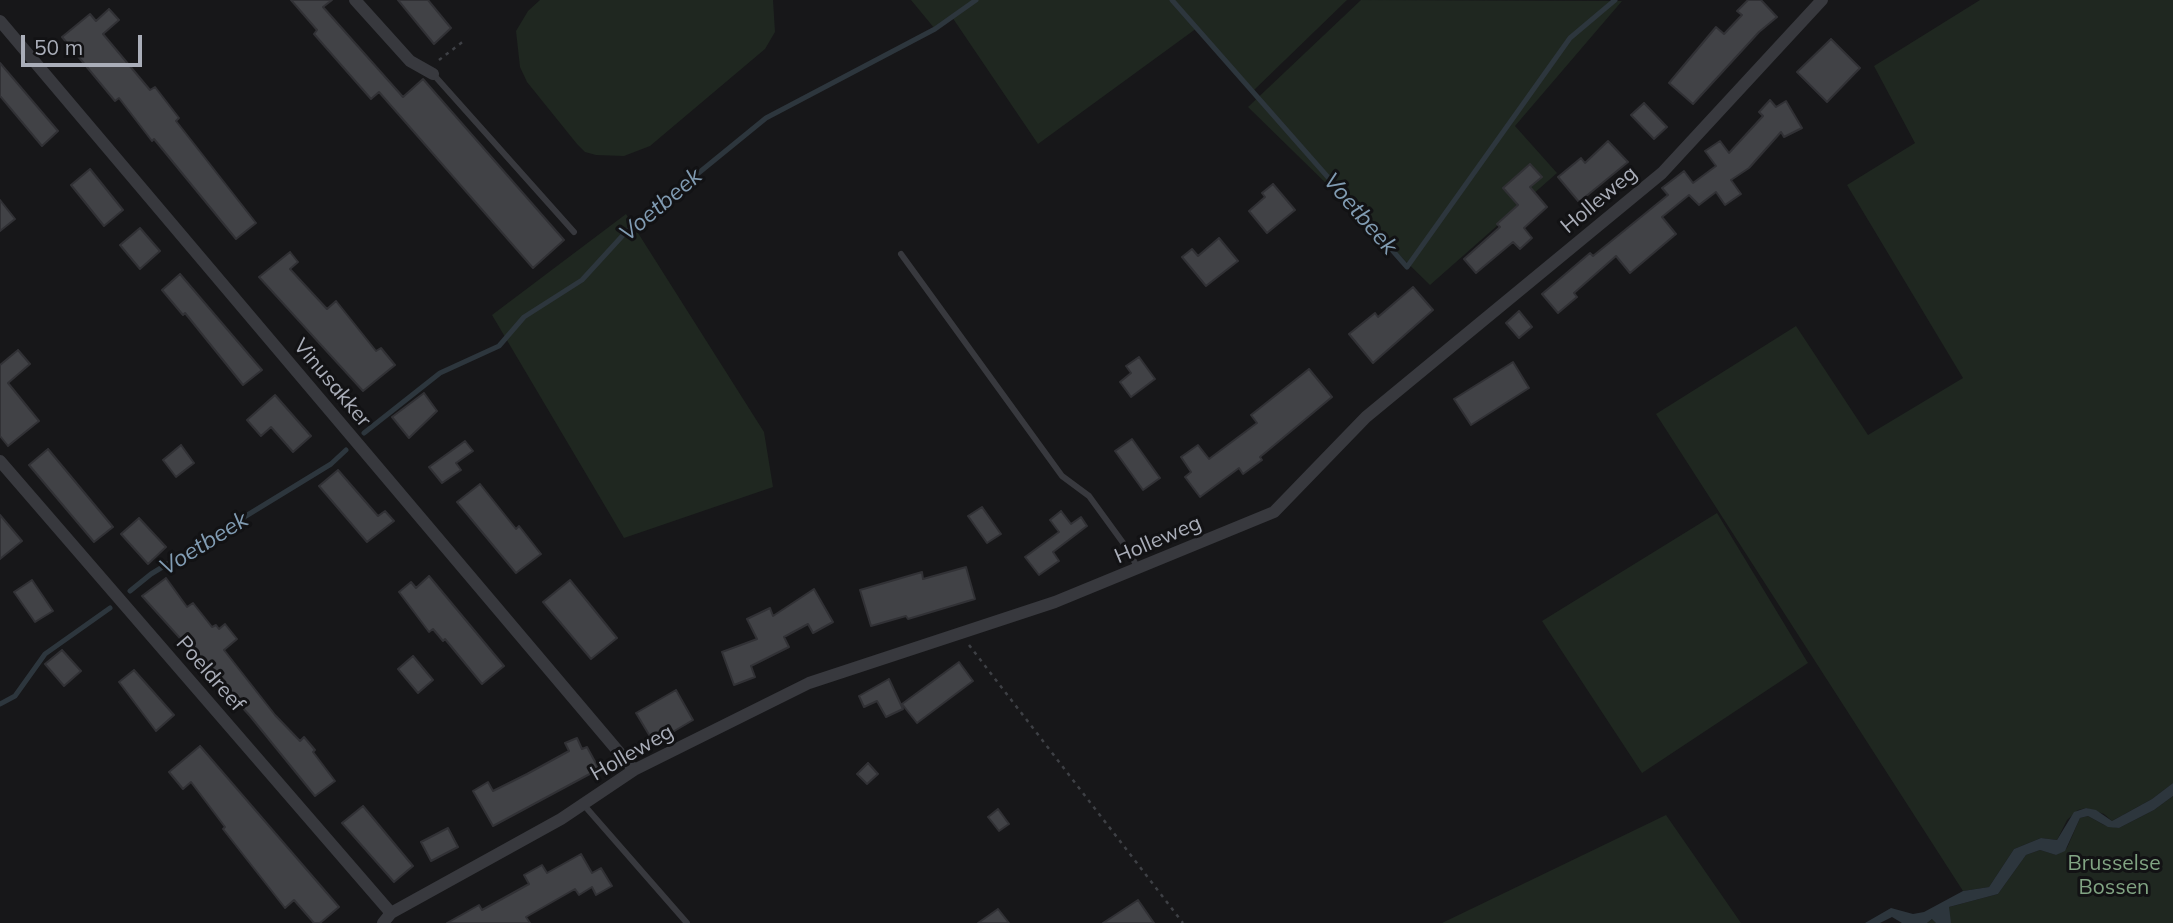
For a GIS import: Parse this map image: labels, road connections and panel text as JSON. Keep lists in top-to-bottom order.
{
  "streets": {
    "street": ["Holleweg", "Vinusakker", "Poeldreef"]
  },
  "crossings": [
    ["Holleweg", "Vinusakker"],
    ["Holleweg", "Poeldreef"]
  ],
  "water": ["Voetbeek"],
  "parks": ["Brusselse Bossen"],
  "scale_bar": "50 m"
}
